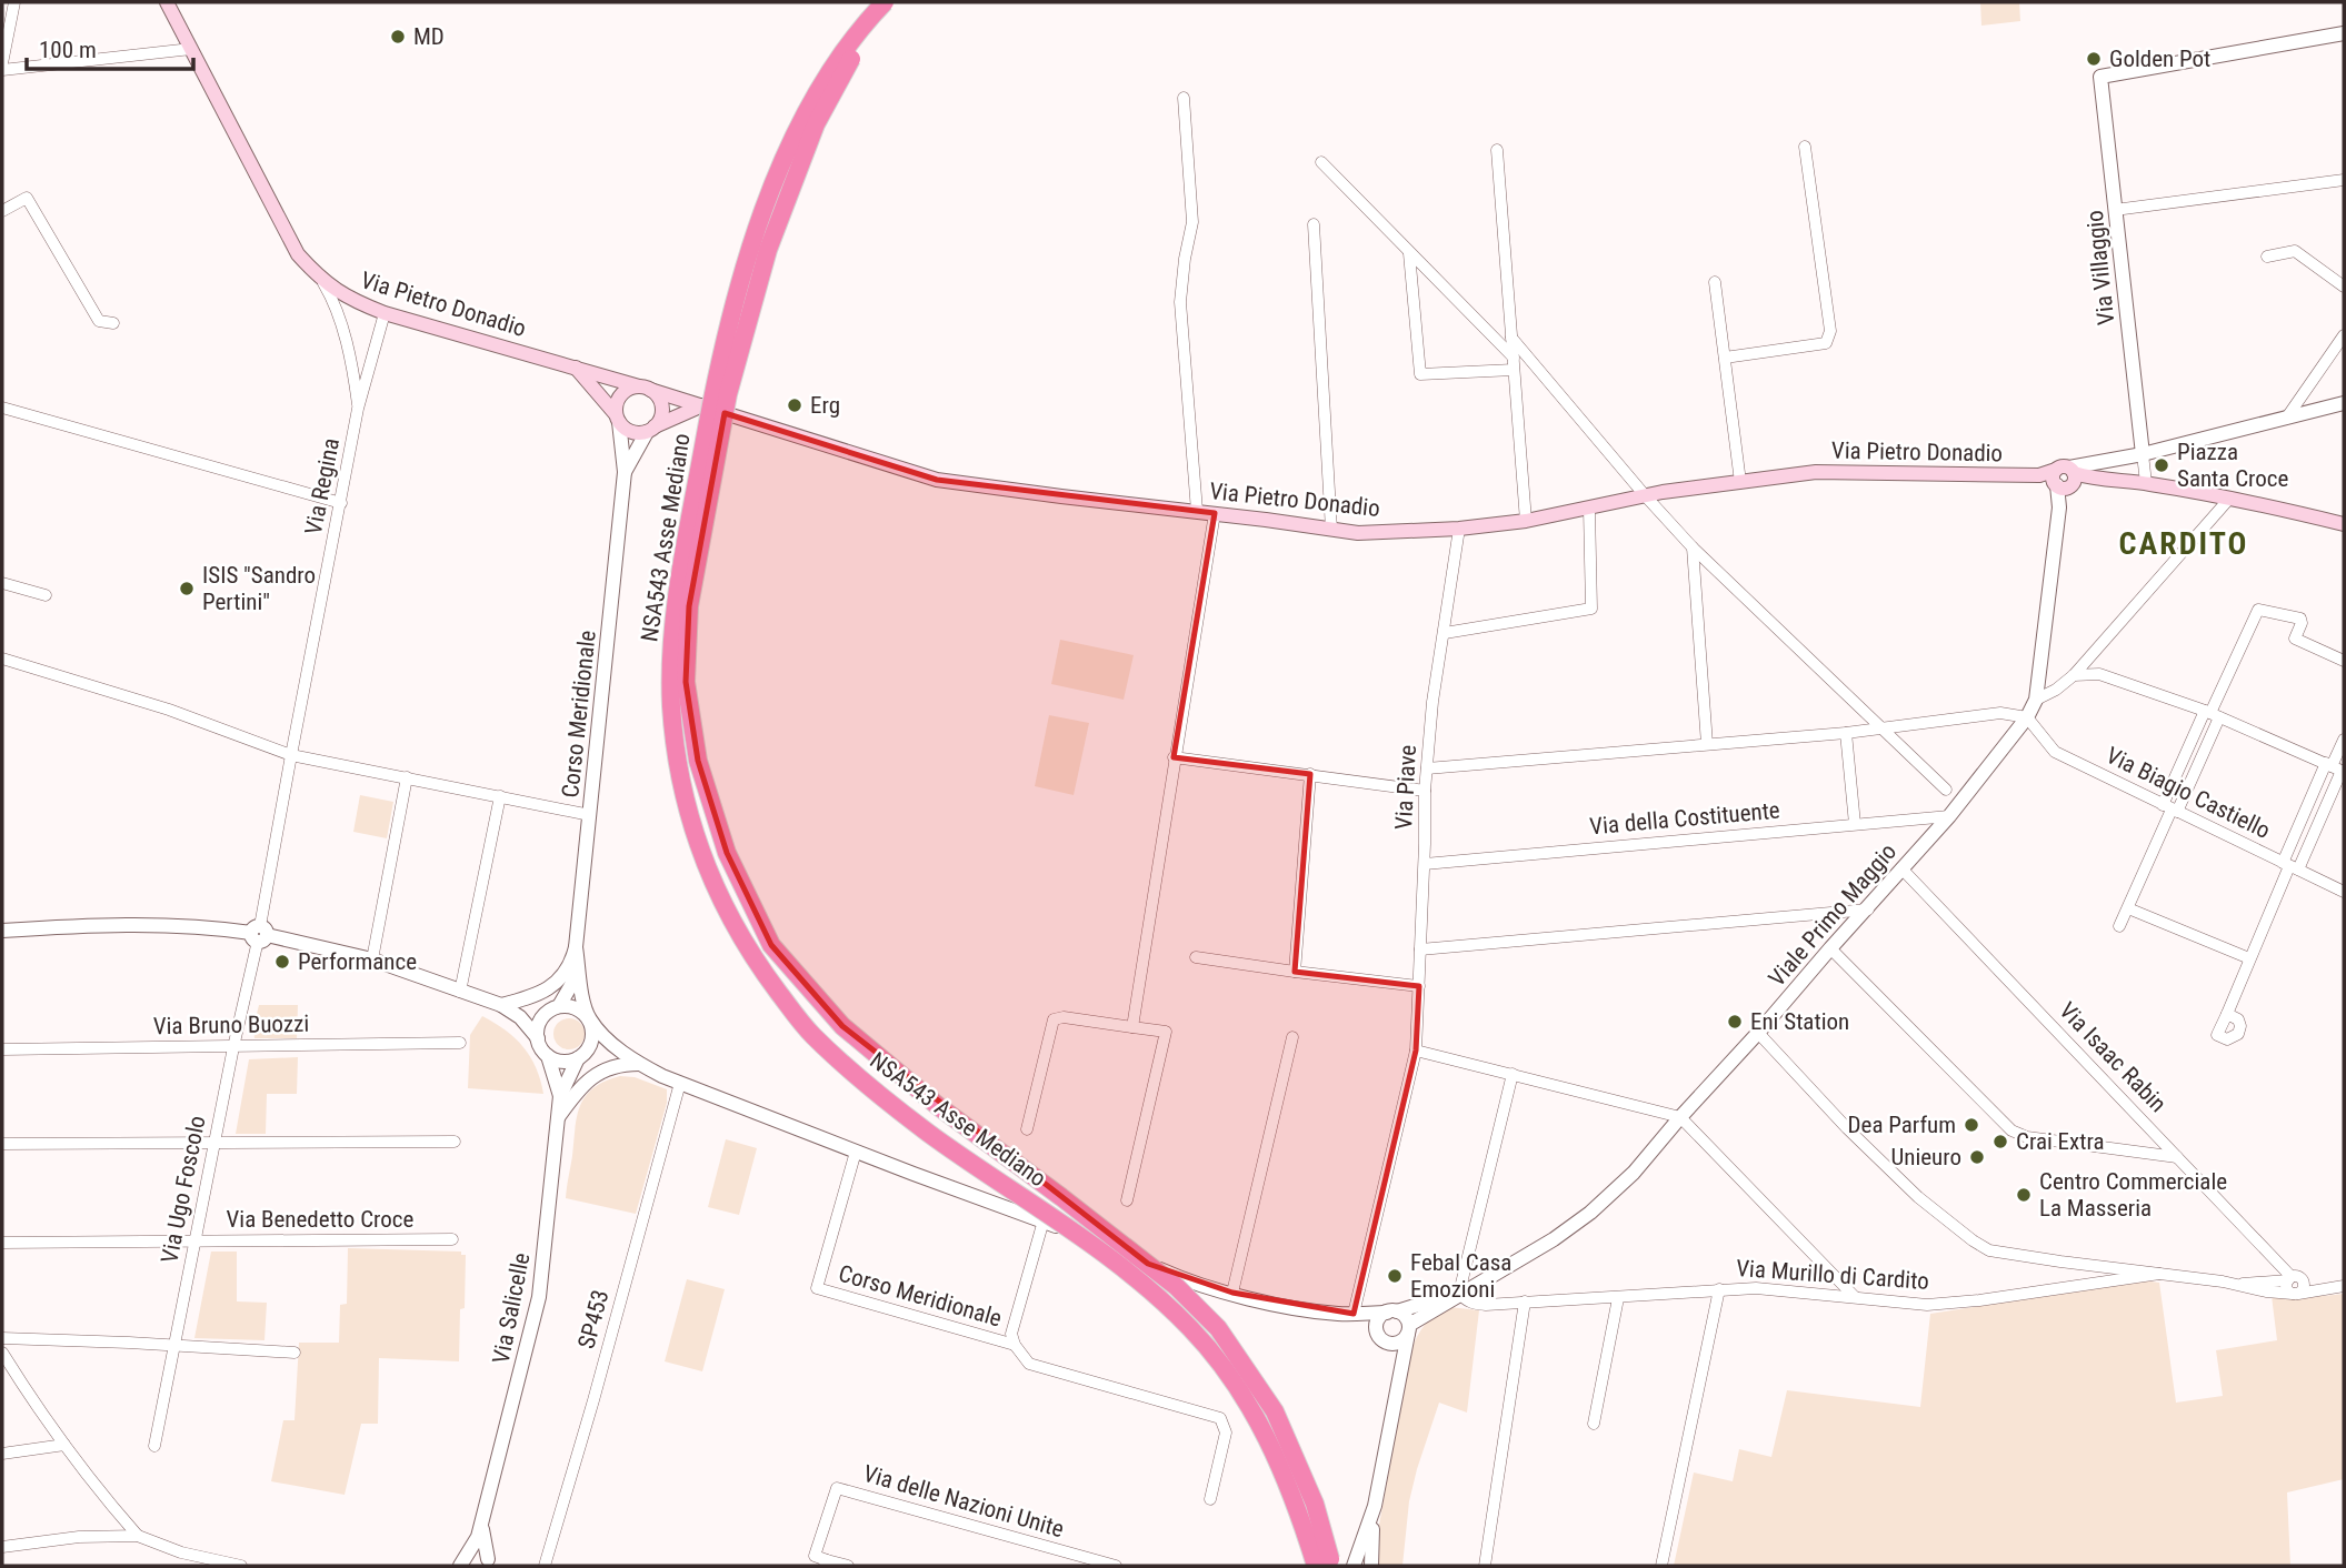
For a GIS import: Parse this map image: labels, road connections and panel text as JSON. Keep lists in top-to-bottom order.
{
  "streets": {
    "highway": ["NSA543 Asse Mediano"],
    "main road": ["Via Pietro Donadio"],
    "street": [
      "Via Villaggio",
      "Via Regina",
      "Corso Meridionale",
      "Via Piave",
      "Via Biagio Castiello",
      "Via della Costituente",
      "Viale Primo Maggio",
      "Via Bruno Buozzi",
      "Via Isaac Rabin",
      "Via Ugo Foscolo",
      "Via Benedetto Croce",
      "Via Murillo di Cardito",
      "Via Salicelle",
      "SP453",
      "Via delle Nazioni Unite"
    ]
  },
  "crossings": [
    ["Via Pietro Donadio", "Via Regina"],
    ["Via Pietro Donadio", "Via Piave"],
    ["Via Pietro Donadio", "Viale Primo Maggio"],
    ["Via Regina", "Via Ugo Foscolo"],
    ["Via Piave", "Via della Costituente"],
    ["Via Biagio Castiello", "Viale Primo Maggio"],
    ["Via della Costituente", "Viale Primo Maggio"],
    ["Viale Primo Maggio", "Via Isaac Rabin"],
    ["Viale Primo Maggio", "Via Murillo di Cardito"],
    ["Via Bruno Buozzi", "Via Ugo Foscolo"],
    ["Via Ugo Foscolo", "Via Benedetto Croce"]
  ],
  "districts": ["CARDITO"],
  "places": [
    "MD",
    "Golden Pot",
    "Erg",
    "Piazza Santa Croce",
    "ISIS \"Sandro Pertini\"",
    "Performance",
    "Eni Station",
    "Dea Parfum",
    "Crai Extra",
    "Unieuro",
    "Centro Commerciale La Masseria",
    "Febal Casa Emozioni"
  ],
  "scale_bar": "100 m"
}
